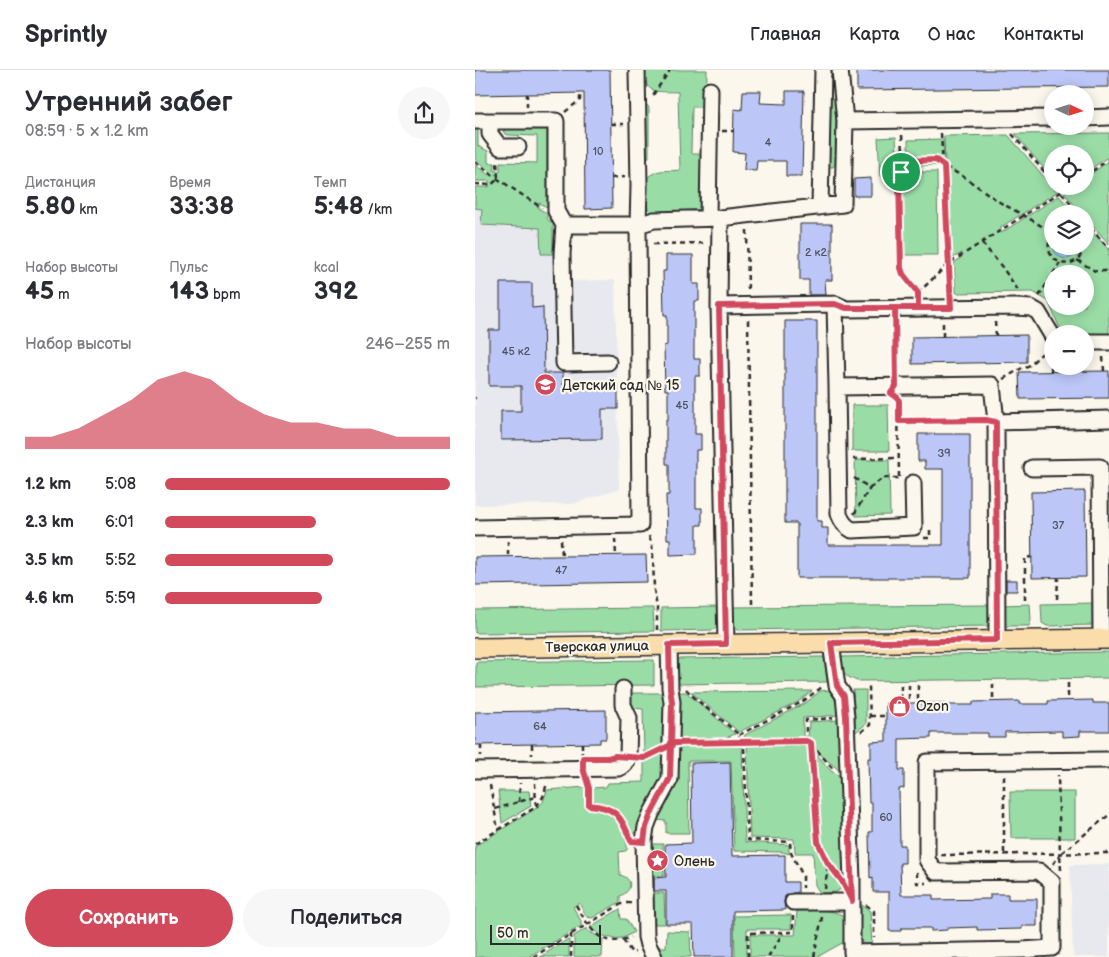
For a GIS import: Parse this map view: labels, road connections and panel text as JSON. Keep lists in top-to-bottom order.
{
  "streets": {
    "main road": ["Тверская улица"]
  },
  "places": {
    "school or university": ["Детский сад № 15"],
    "shop": ["Ozon"],
    "place": ["Олень"]
  },
  "house_numbers": [
    "4",
    "10",
    "2 к2",
    "45 к2",
    "45",
    "39",
    "37",
    "47",
    "64",
    "60"
  ],
  "scale_bar": "50 m",
  "north": "right",
  "page": {
    "header": "Sprintly",
    "nav": [
      "Главная",
      "Карта",
      "О нас",
      "Контакты"
    ],
    "heading": ["Утренний забег", "08:59 · 5 × 1.2 km"],
    "map_buttons": ["+", "−"],
    "stats": [
      ["Дистанция", "5.80 km"],
      ["Время", "33:38"],
      ["Темп", "5:48 /km"],
      ["Набор высоты", "45 m"],
      ["Пульс", "143 bpm"],
      ["kcal", "392"]
    ],
    "chart": ["Набор высоты", "246–255 m"],
    "list": [
      {
        "name": "1.2 km",
        "note": "5:08"
      },
      {
        "name": "2.3 km",
        "note": "6:01"
      },
      {
        "name": "3.5 km",
        "note": "5:52"
      },
      {
        "name": "4.6 km",
        "note": "5:59"
      }
    ],
    "buttons": ["Сохранить", "Поделиться"],
    "scale": "50 m"
  }
}
